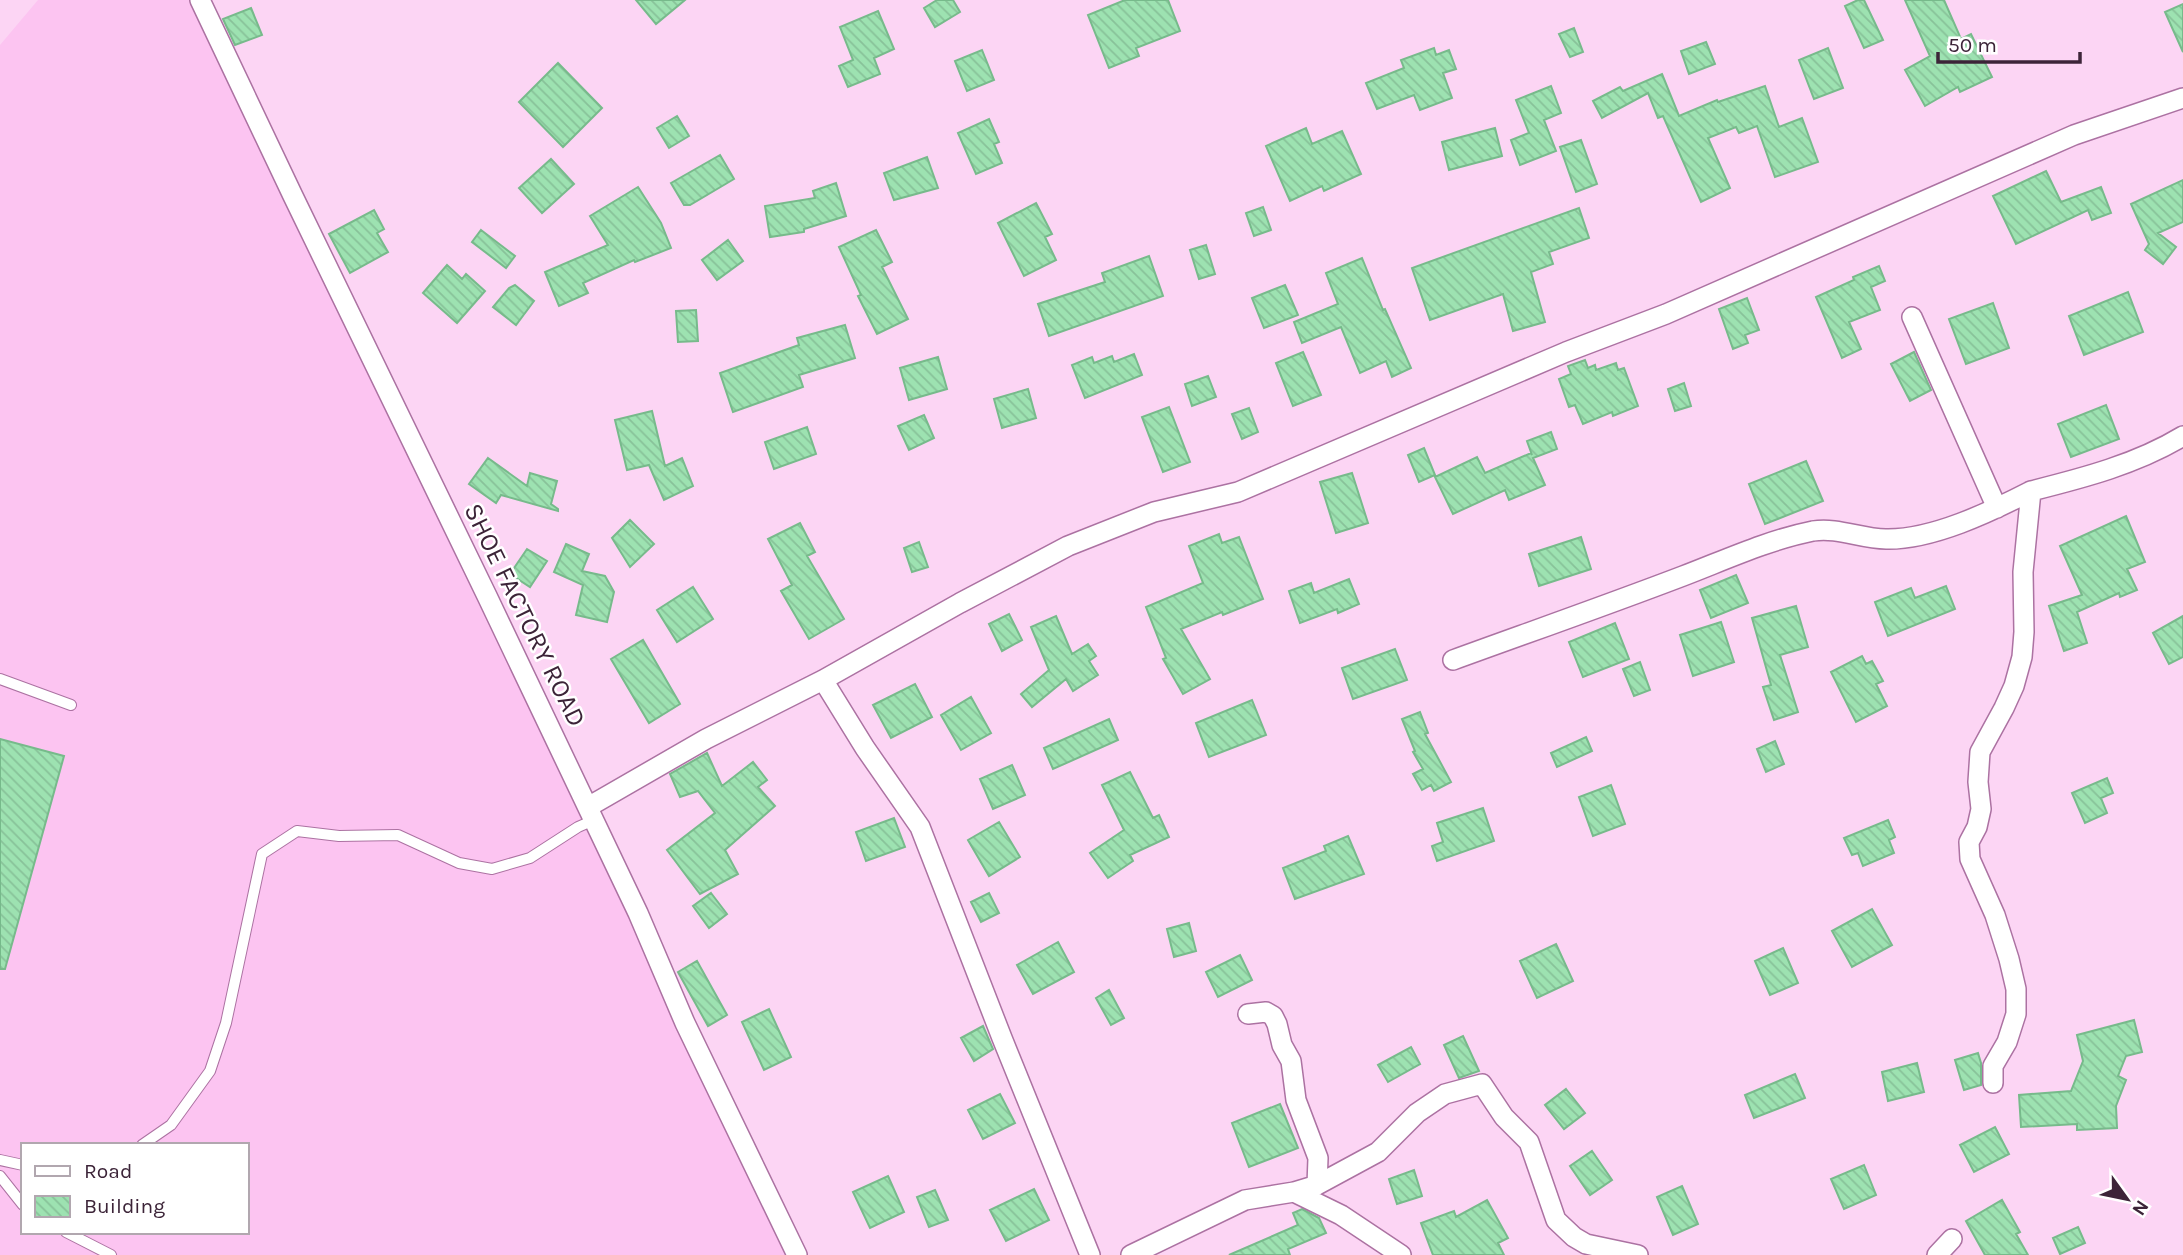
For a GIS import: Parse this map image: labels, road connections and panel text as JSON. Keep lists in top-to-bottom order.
{
  "streets": {
    "street": ["SHOE FACTORY ROAD"]
  },
  "legend": ["Road", "Building"],
  "scale_bar": "50 m",
  "north": "bottom right"
}
